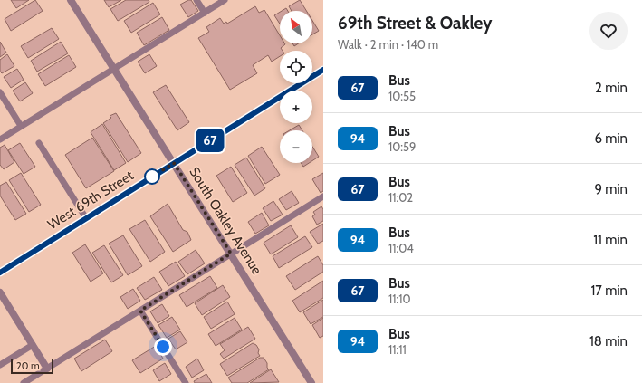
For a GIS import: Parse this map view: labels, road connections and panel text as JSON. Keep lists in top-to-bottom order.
{
  "streets": {
    "street": ["West 69th Street", "South Oakley Avenue"]
  },
  "crossings": [
    ["West 69th Street", "South Oakley Avenue"]
  ],
  "lines": ["bus line 67"],
  "scale_bar": "20 m",
  "north": "top left",
  "page": {
    "on_map": "67",
    "heading": ["69th Street & Oakley", "Walk · 2 min · 140 m"],
    "map_buttons": ["+", "−"],
    "list": [
      {
        "mark": "67",
        "name": "Bus",
        "note": "10:55",
        "value": "2 min"
      },
      {
        "mark": "94",
        "name": "Bus",
        "note": "10:59",
        "value": "6 min"
      },
      {
        "mark": "67",
        "name": "Bus",
        "note": "11:02",
        "value": "9 min"
      },
      {
        "mark": "94",
        "name": "Bus",
        "note": "11:04",
        "value": "11 min"
      },
      {
        "mark": "67",
        "name": "Bus",
        "note": "11:10",
        "value": "17 min"
      },
      {
        "mark": "94",
        "name": "Bus",
        "note": "11:11",
        "value": "18 min"
      }
    ],
    "scale": "20 m"
  }
}
